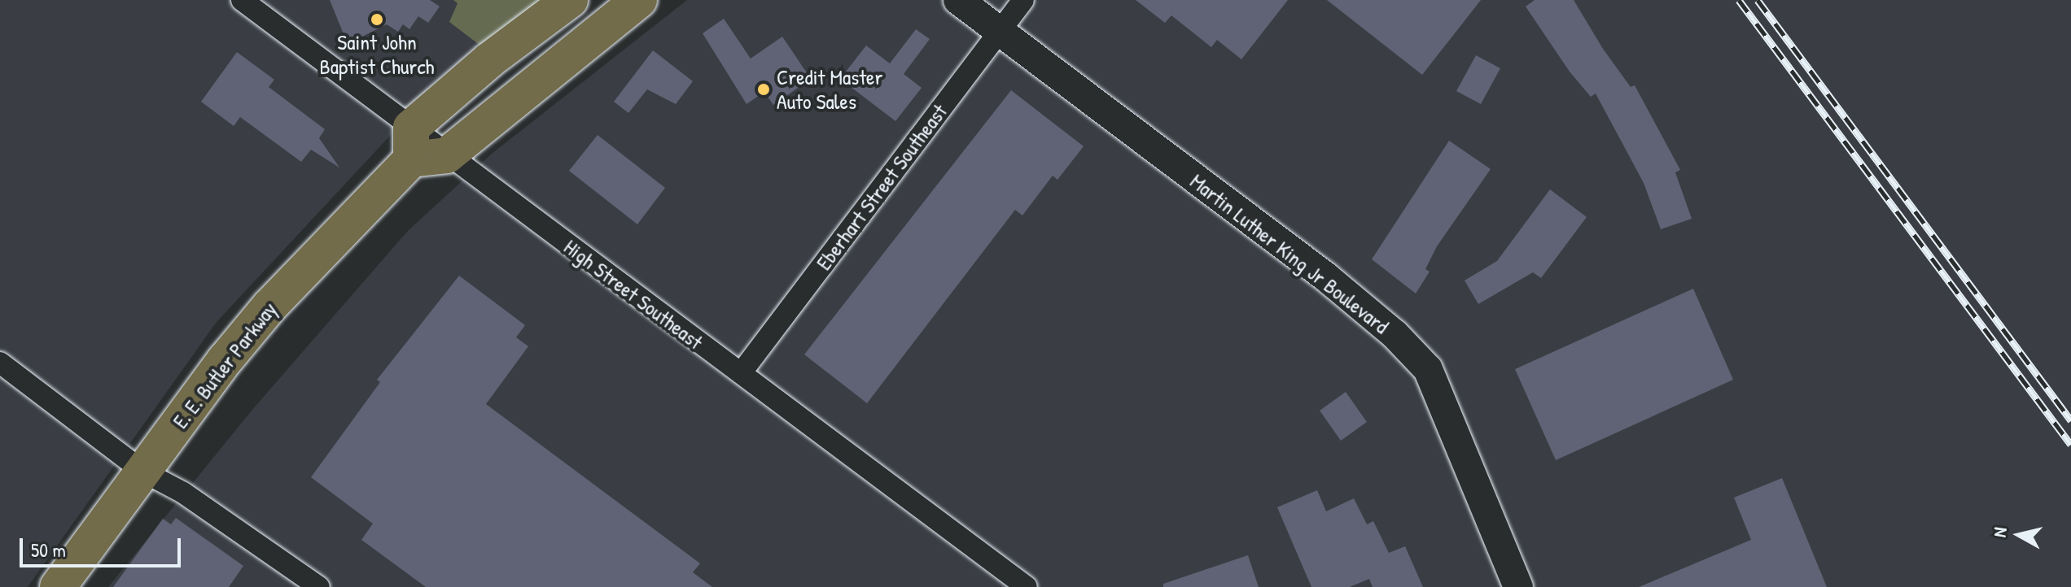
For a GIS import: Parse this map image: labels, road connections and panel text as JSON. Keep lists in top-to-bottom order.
{
  "streets": {
    "highway": ["E. E. Butler Parkway"],
    "main road": ["Martin Luther King Jr Boulevard"],
    "street": ["Eberhart Street Southeast", "High Street Southeast"]
  },
  "crossings": [
    ["Eberhart Street Southeast", "Martin Luther King Jr Boulevard"],
    ["Eberhart Street Southeast", "High Street Southeast"]
  ],
  "places": ["Saint John Baptist Church", "Credit Master Auto Sales"],
  "scale_bar": "50 m",
  "north": "left"
}
